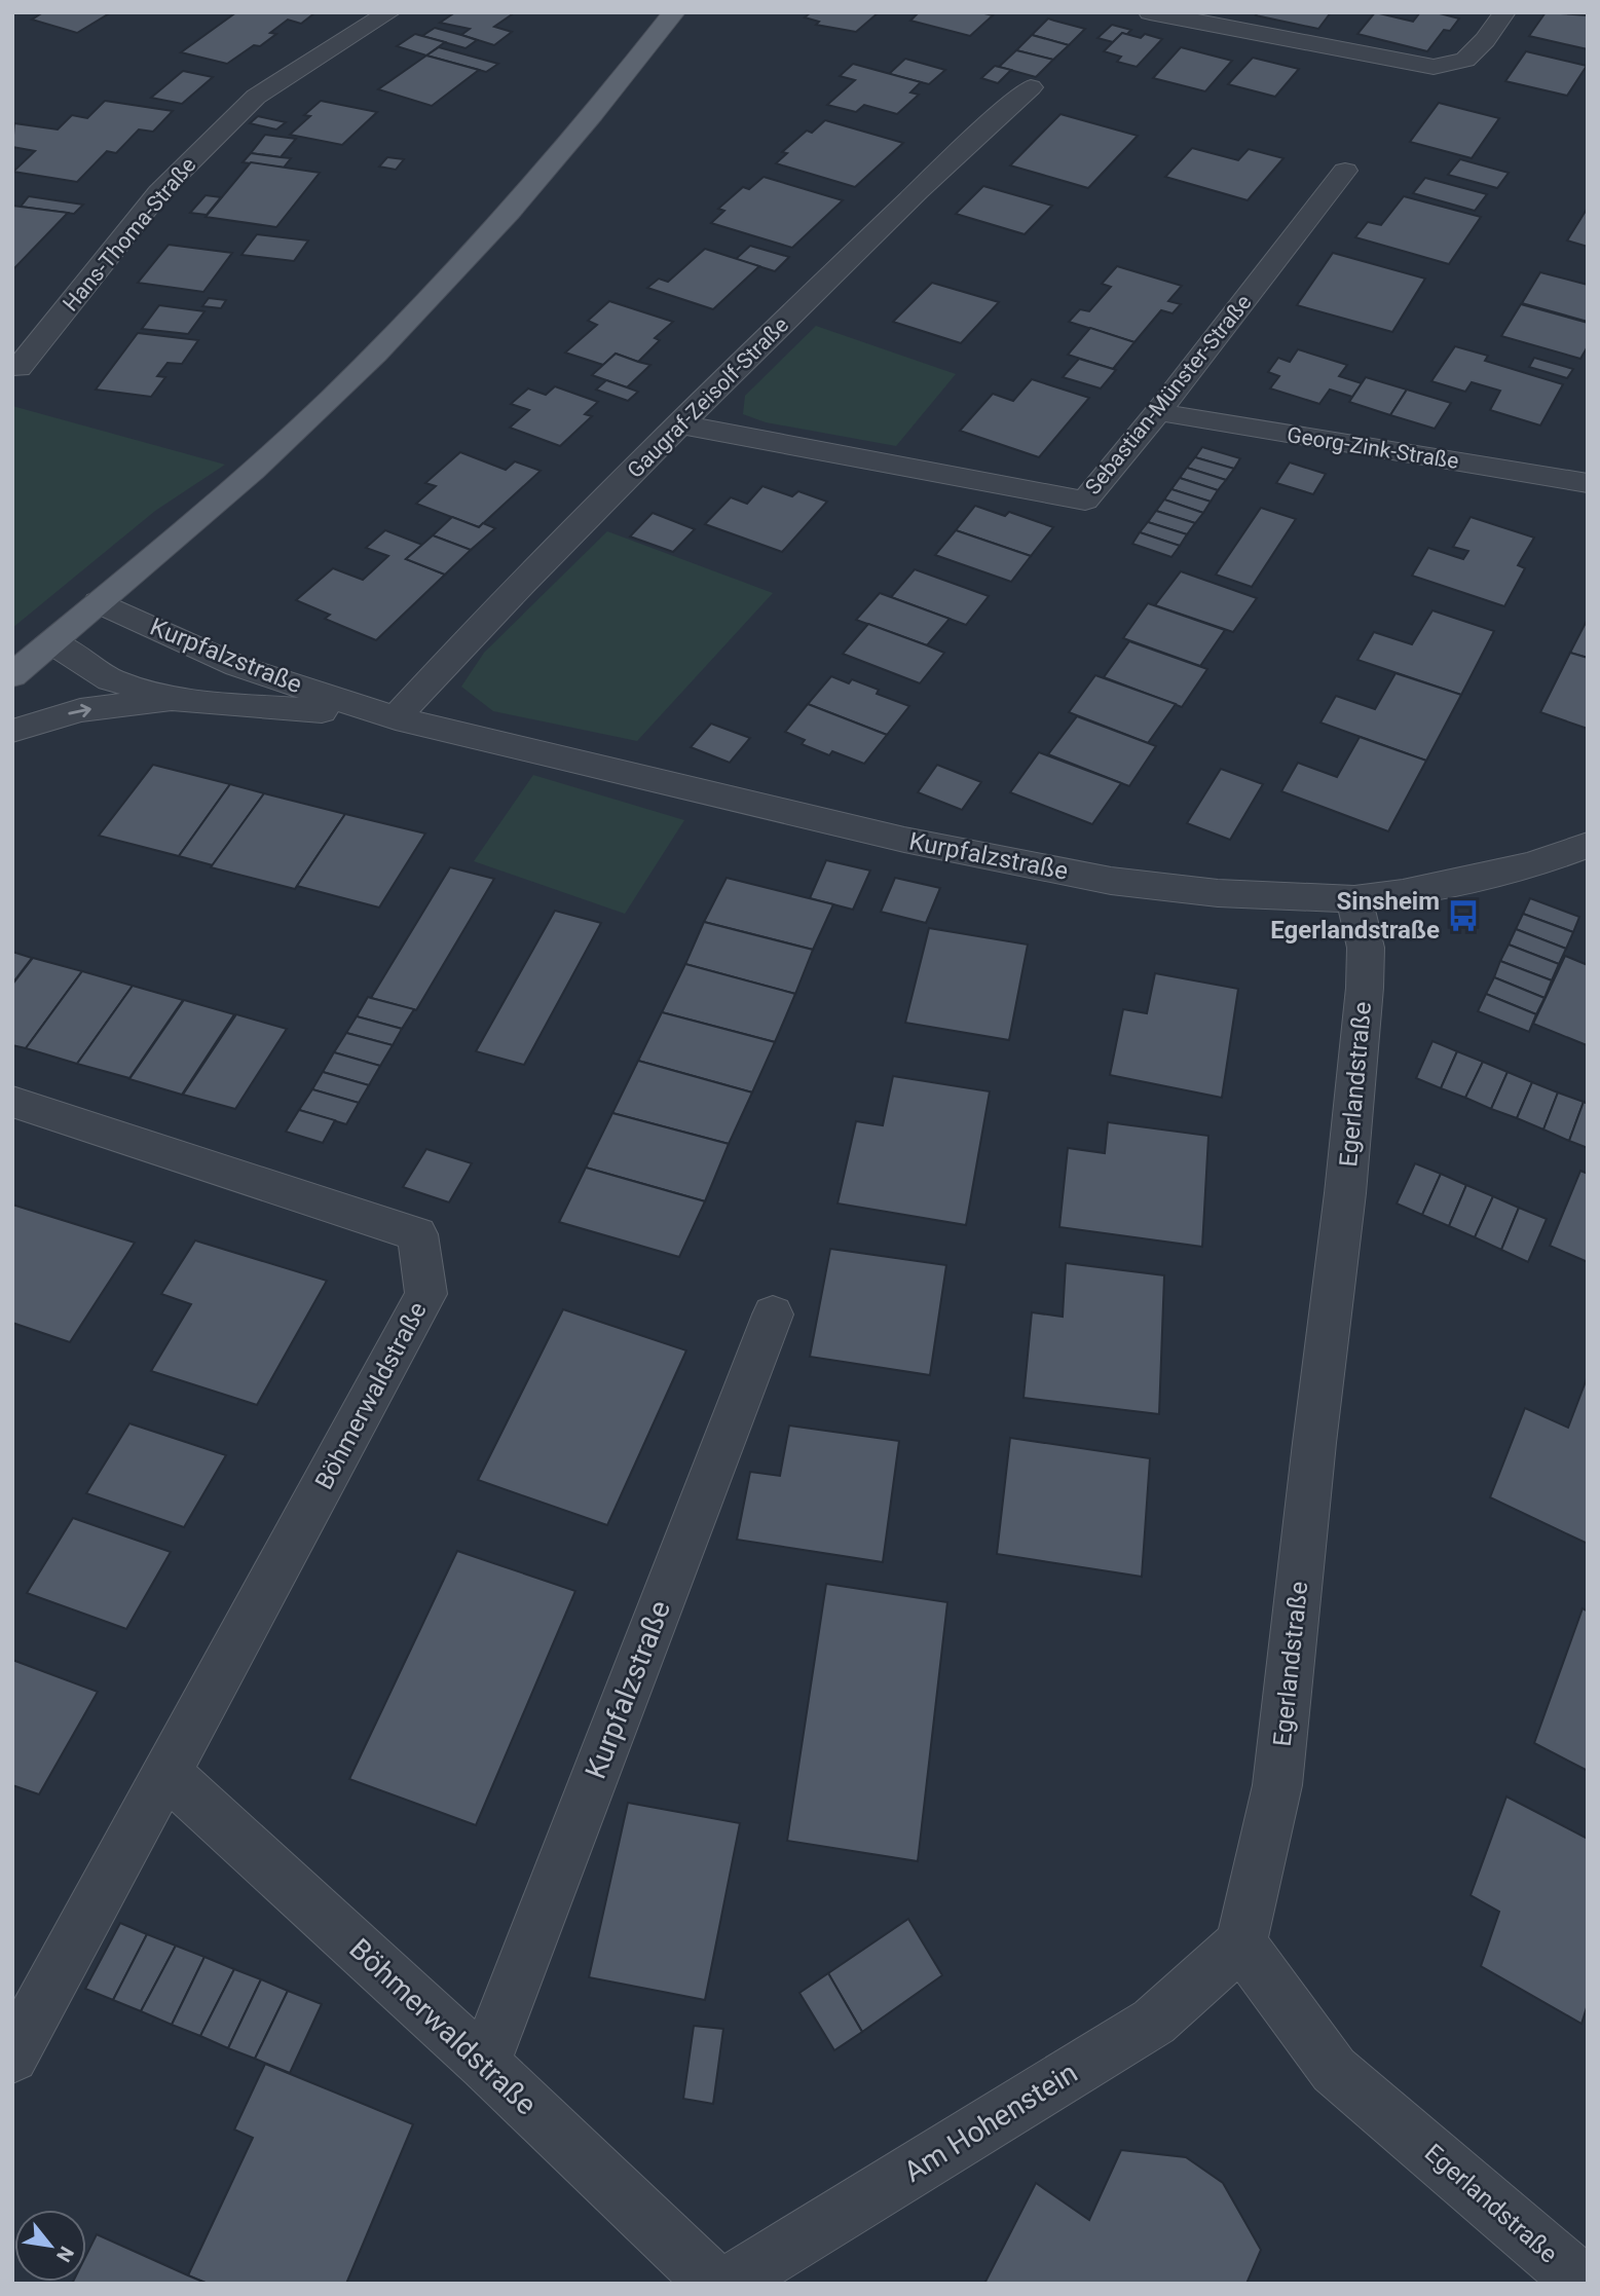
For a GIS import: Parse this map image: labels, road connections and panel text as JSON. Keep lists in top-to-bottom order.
{
  "streets": {
    "street": [
      "Hans-Thoma-Straße",
      "Sebastian-Münster-Straße",
      "Gaugraf-Zeisolf-Straße",
      "Georg-Zink-Straße",
      "Kurpfalzstraße",
      "Egerlandstraße",
      "Böhmerwaldstraße",
      "Am Hohenstein"
    ]
  },
  "crossings": [
    ["Sebastian-Münster-Straße", "Gaugraf-Zeisolf-Straße"],
    ["Sebastian-Münster-Straße", "Georg-Zink-Straße"],
    ["Gaugraf-Zeisolf-Straße", "Kurpfalzstraße"],
    ["Kurpfalzstraße", "Egerlandstraße"],
    ["Kurpfalzstraße", "Böhmerwaldstraße"],
    ["Egerlandstraße", "Am Hohenstein"]
  ],
  "places": {
    "bus stop": ["Sinsheim Egerlandstraße"]
  },
  "north": "bottom right"
}
